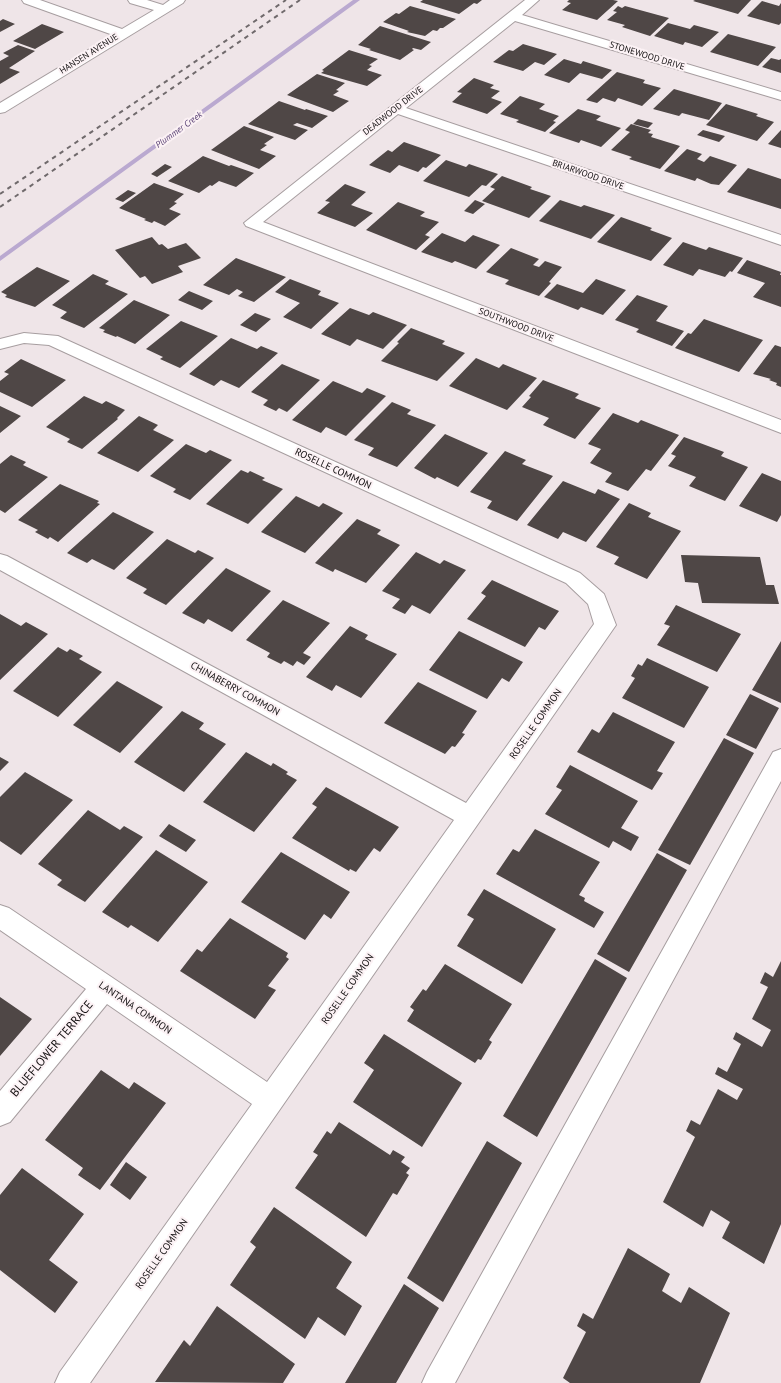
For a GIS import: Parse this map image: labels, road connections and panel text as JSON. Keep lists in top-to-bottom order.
{
  "streets": {
    "street": [
      "HANSEN AVENUE",
      "STONEWOOD DRIVE",
      "DEADWOOD DRIVE",
      "BRIARWOOD DRIVE",
      "SOUTHWOOD DRIVE",
      "ROSELLE COMMON",
      "CHINABERRY COMMON",
      "LANTANA COMMON",
      "BLUEFLOWER TERRACE"
    ]
  },
  "crossings": [
    ["STONEWOOD DRIVE", "DEADWOOD DRIVE"],
    ["DEADWOOD DRIVE", "BRIARWOOD DRIVE"],
    ["DEADWOOD DRIVE", "SOUTHWOOD DRIVE"],
    ["ROSELLE COMMON", "CHINABERRY COMMON"],
    ["ROSELLE COMMON", "LANTANA COMMON"],
    ["LANTANA COMMON", "BLUEFLOWER TERRACE"]
  ],
  "water": ["Plummer Creek"]
}
